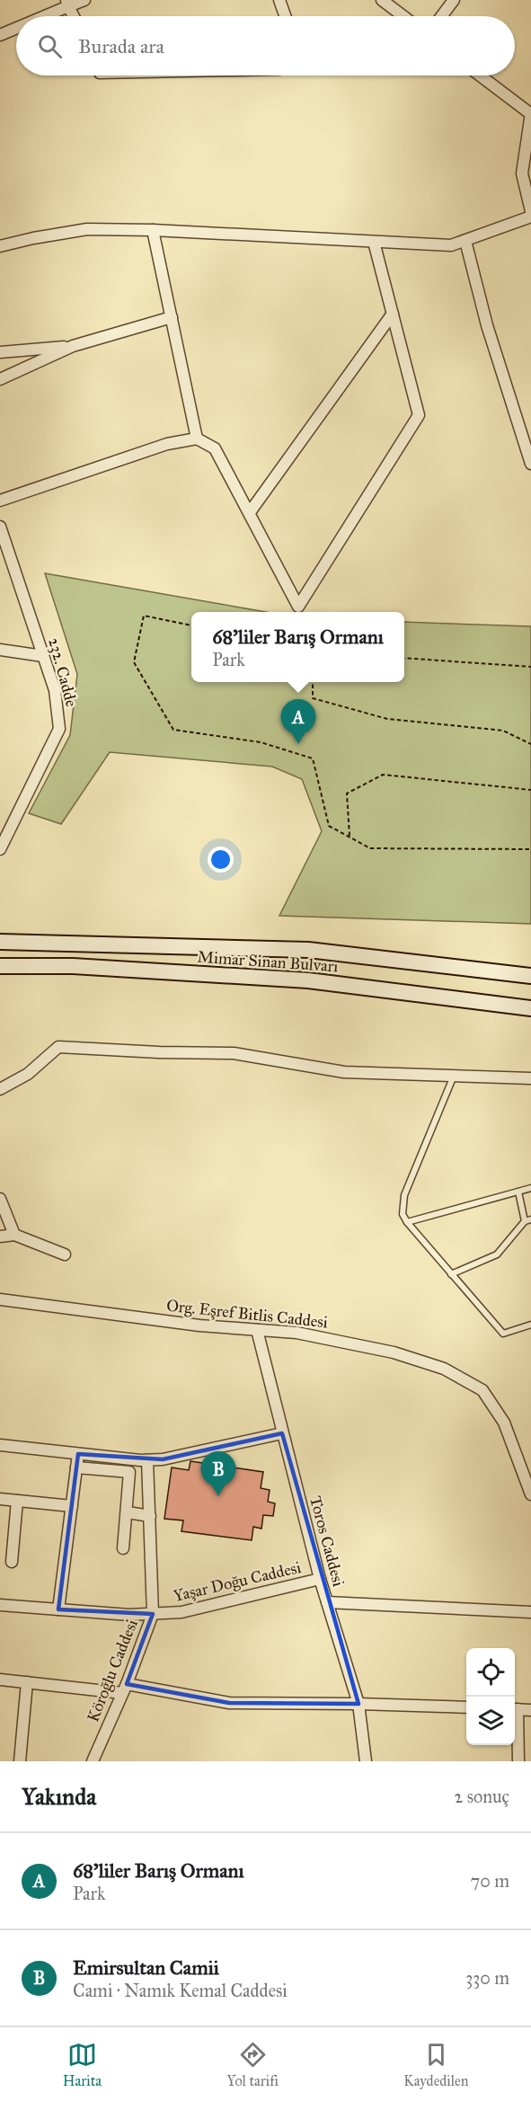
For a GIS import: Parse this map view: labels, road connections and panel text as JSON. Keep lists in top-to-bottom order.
{
  "streets": {
    "main road": ["Mimar Sinan Bulvarı"],
    "street": [
      "232. Cadde",
      "Org. Eşref Bitlis Caddesi",
      "Toros Caddesi",
      "Yaşar Doğu Caddesi",
      "Köroğlu Caddesi"
    ]
  },
  "crossings": [
    ["Org. Eşref Bitlis Caddesi", "Toros Caddesi"],
    ["Toros Caddesi", "Yaşar Doğu Caddesi"],
    ["Yaşar Doğu Caddesi", "Köroğlu Caddesi"]
  ],
  "page": {
    "search": "Burada ara",
    "popup": ["68'liler Barış Ormanı", "Park"],
    "pins": ["A", "B"],
    "heading": ["Yakında", "2 sonuç"],
    "list": [
      {
        "mark": "A",
        "name": "68'liler Barış Ormanı",
        "note": "Park",
        "value": "70 m"
      },
      {
        "mark": "B",
        "name": "Emirsultan Camii",
        "note": "Cami · Namık Kemal Caddesi",
        "value": "330 m"
      }
    ],
    "nav": ["Harita", "Yol tarifi", "Kaydedilen"]
  }
}
